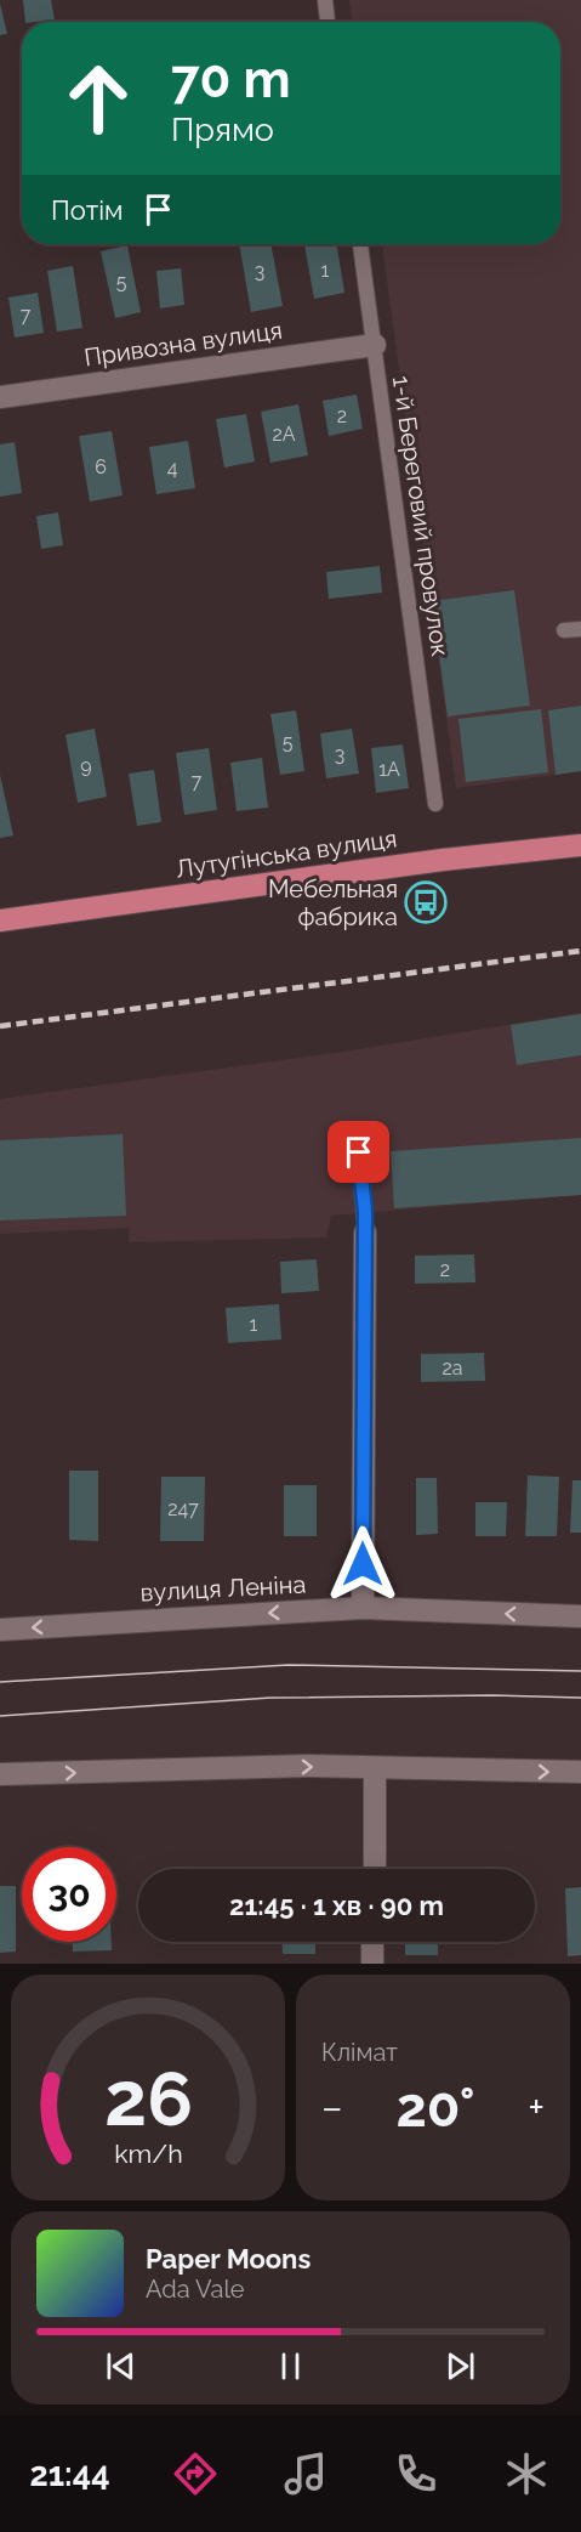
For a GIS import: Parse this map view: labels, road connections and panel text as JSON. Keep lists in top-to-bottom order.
{
  "streets": {
    "main road": ["Лутугінська вулиця"],
    "street": ["Привозна вулиця", "вулиця Леніна"],
    "lane": ["1-й Береговий провулок"]
  },
  "crossings": [
    ["Привозна вулиця", "1-й Береговий провулок"]
  ],
  "places": {
    "bus stop": ["Мебельная фабрика"]
  },
  "house_numbers": [
    "1",
    "3",
    "5",
    "7",
    "2",
    "2А",
    "6",
    "4",
    "5",
    "3",
    "9",
    "1А",
    "7",
    "2",
    "1",
    "2а",
    "247"
  ],
  "page": {
    "turn": ["70 m", "Прямо"],
    "then": "Потім",
    "limit": "30",
    "trip": "21:45 · 1 хв · 90 m",
    "tile": "Клімат",
    "heat": ["−", "20°", "+"],
    "song": ["Paper Moons", "Ada Vale"],
    "tabs": "21:44",
    "gauge": ["26", "km/h"]
  }
}
